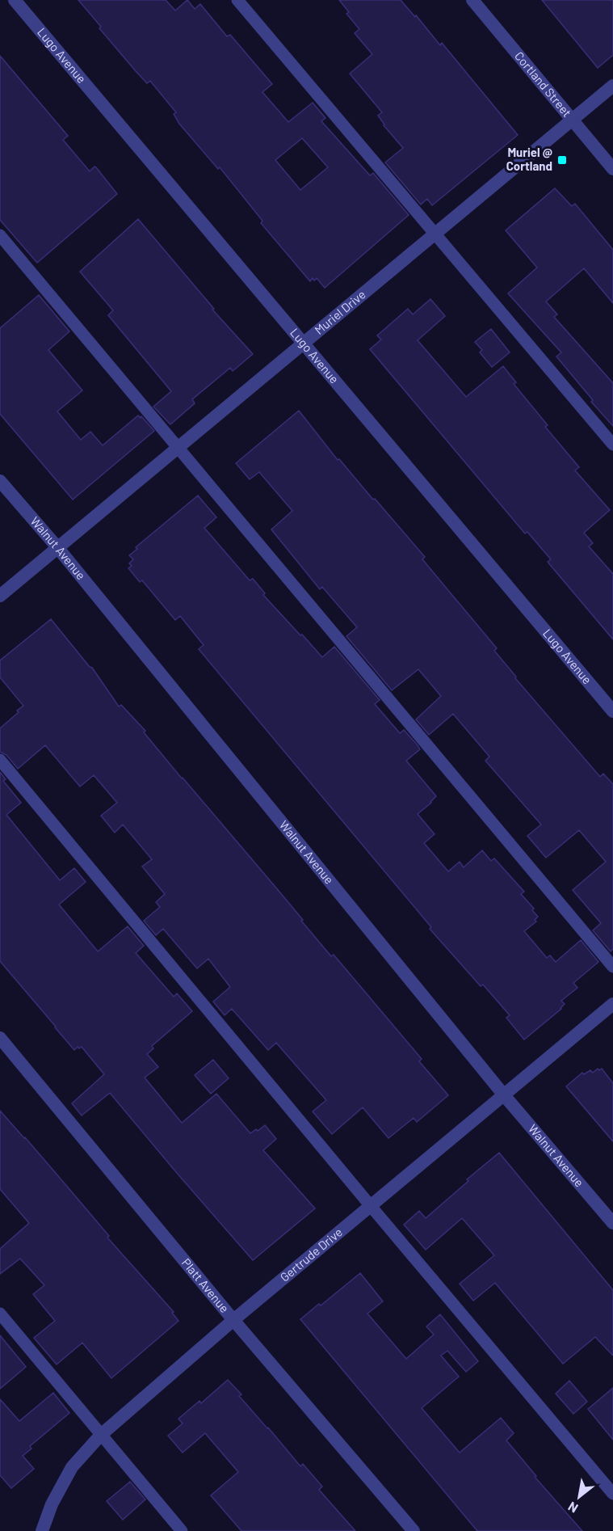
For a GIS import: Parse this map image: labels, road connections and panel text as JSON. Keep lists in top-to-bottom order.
{
  "streets": {
    "street": [
      "Lugo Avenue",
      "Cortland Street",
      "Muriel Drive",
      "Walnut Avenue",
      "Gertrude Drive",
      "Platt Avenue"
    ]
  },
  "crossings": [
    ["Lugo Avenue", "Muriel Drive"],
    ["Cortland Street", "Muriel Drive"],
    ["Muriel Drive", "Walnut Avenue"],
    ["Walnut Avenue", "Gertrude Drive"],
    ["Gertrude Drive", "Platt Avenue"]
  ],
  "places": {
    "transit": ["Muriel @ Cortland"]
  },
  "north": "bottom left"
}
